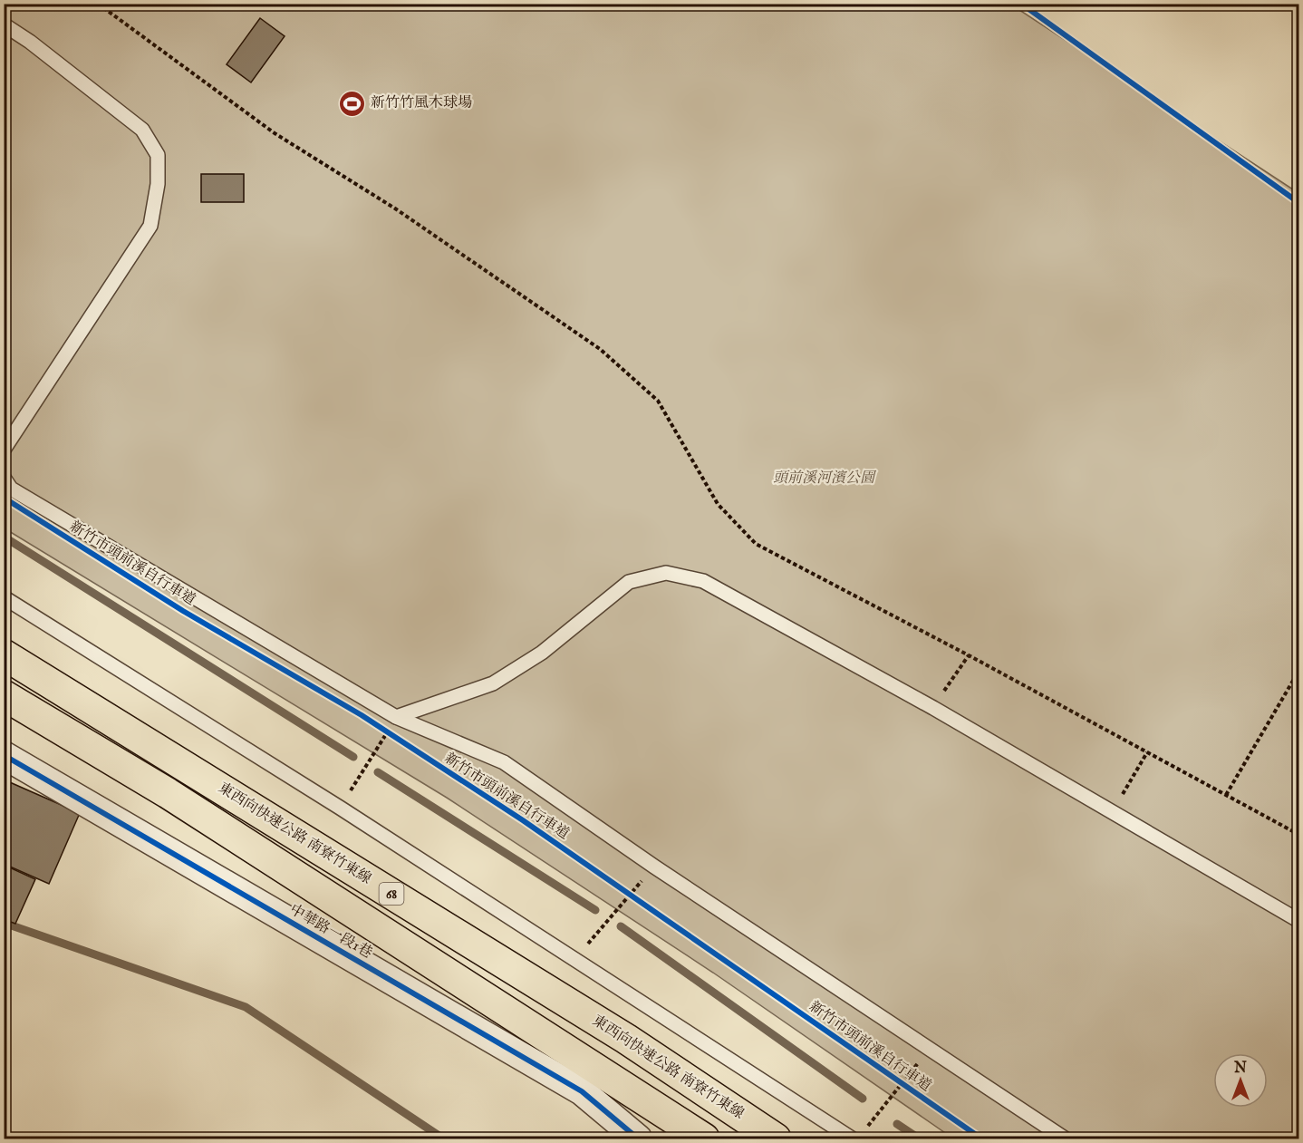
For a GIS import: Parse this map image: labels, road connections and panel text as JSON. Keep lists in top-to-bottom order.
{
  "streets": {
    "highway": ["東西向快速公路 南寮竹東線", "68"],
    "street": ["中華路一段1巷"],
    "cycle path": ["新竹市頭前溪自行車道"]
  },
  "parks": ["頭前溪河濱公園"],
  "places": {
    "sports": ["新竹竹風木球場"]
  },
  "north": "top"
}
